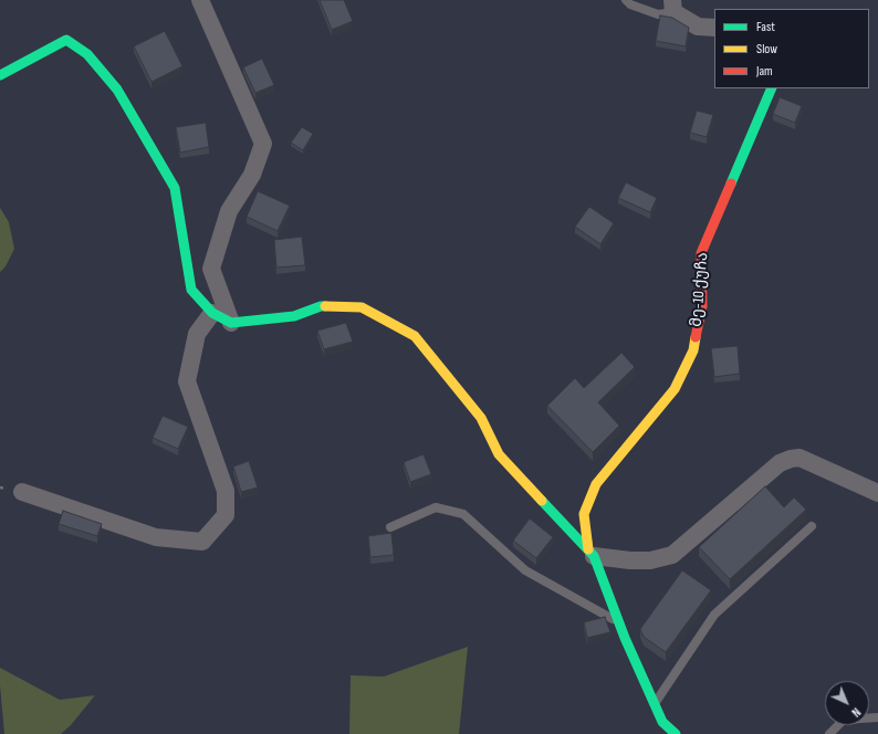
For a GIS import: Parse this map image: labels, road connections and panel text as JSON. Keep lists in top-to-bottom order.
{
  "streets": {
    "street": ["მე-10 ქუჩა"]
  },
  "legend": ["Fast", "Slow", "Jam"],
  "north": "bottom right"
}
